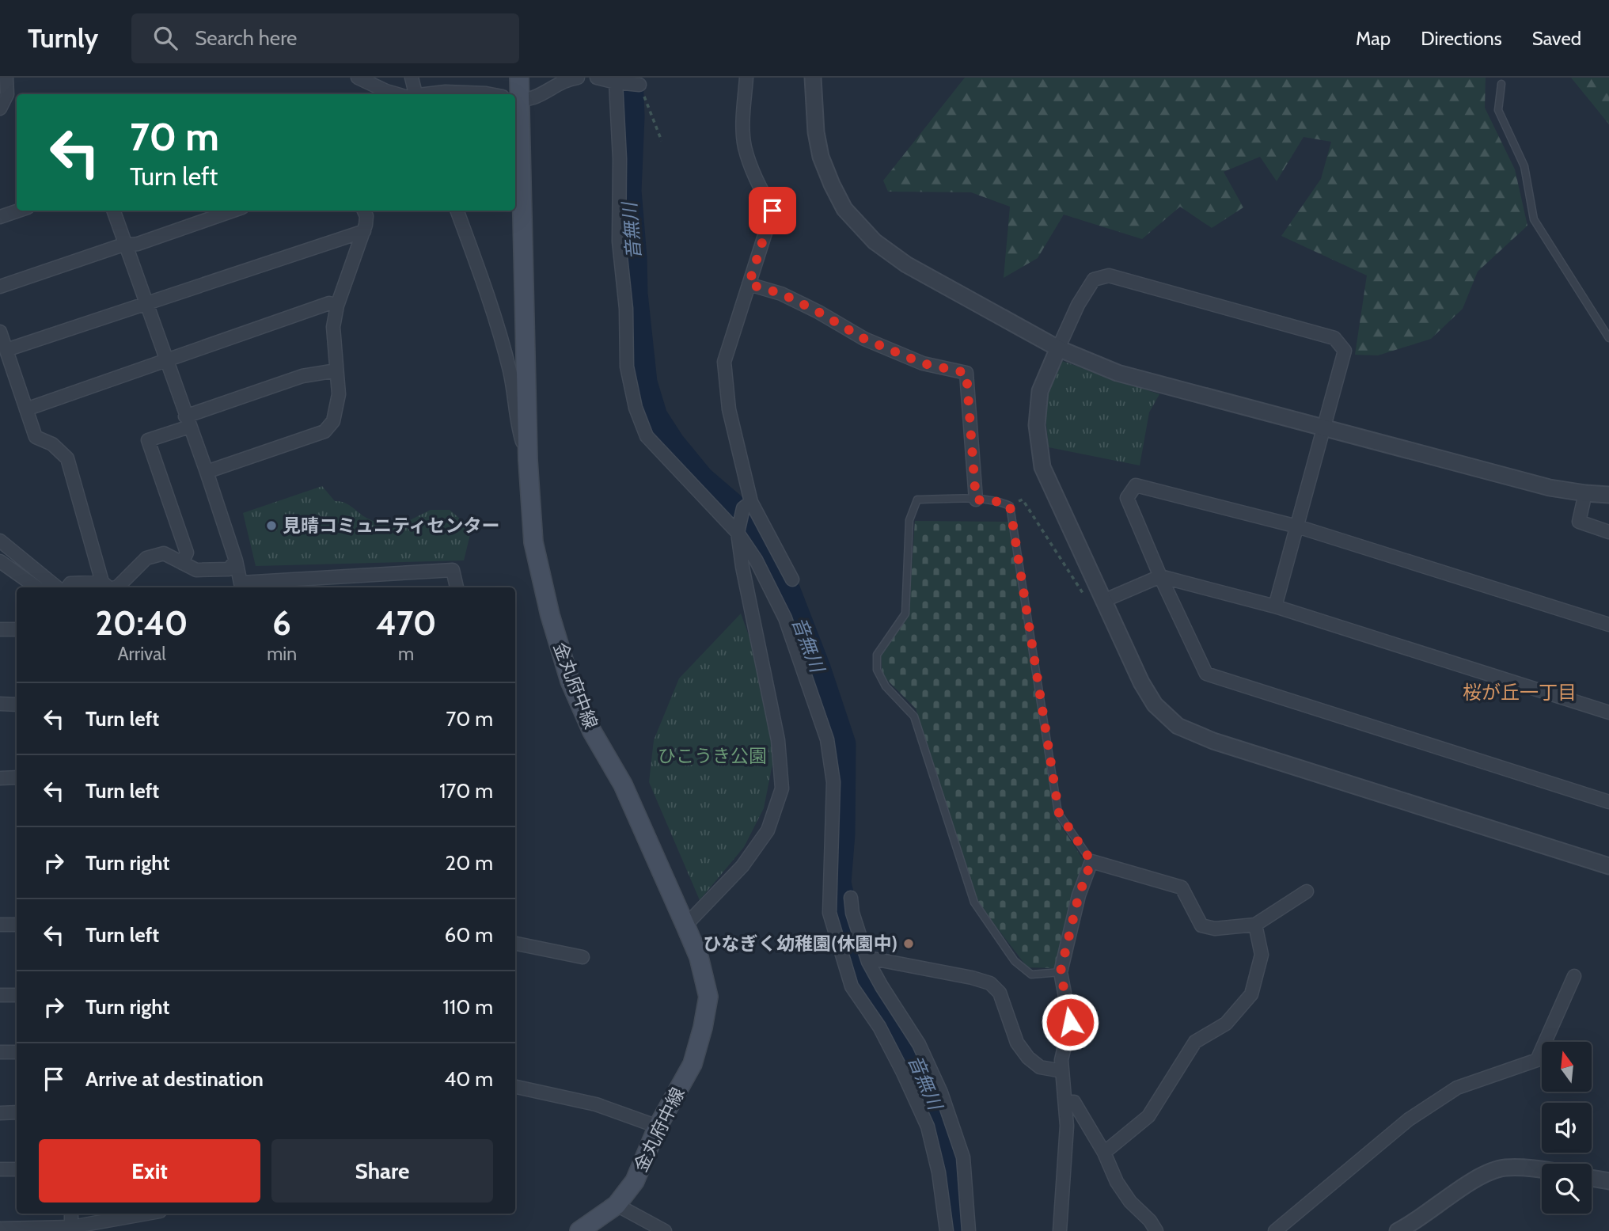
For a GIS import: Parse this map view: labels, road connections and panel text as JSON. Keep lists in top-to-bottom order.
{
  "streets": {
    "main road": ["金丸府中線"]
  },
  "districts": ["桜が丘一丁目"],
  "water": ["音無川"],
  "parks": ["ひこうき公園"],
  "places": ["見晴コミュニティセンター", "ひなぎく幼稚園(休園中)"],
  "north": "top",
  "page": {
    "header": "Turnly",
    "search": "Search here",
    "nav": ["Map", "Directions", "Saved"],
    "turn": ["70 m", "Turn left"],
    "eta": [
      "20:40",
      "Arrival",
      "6",
      "min",
      "470",
      "m"
    ],
    "list": [
      {
        "name": "Turn left",
        "value": "70 m"
      },
      {
        "name": "Turn left",
        "value": "170 m"
      },
      {
        "name": "Turn right",
        "value": "20 m"
      },
      {
        "name": "Turn left",
        "value": "60 m"
      },
      {
        "name": "Turn right",
        "value": "110 m"
      },
      {
        "name": "Arrive at destination",
        "value": "40 m"
      }
    ],
    "buttons": ["Exit", "Share"]
  }
}
